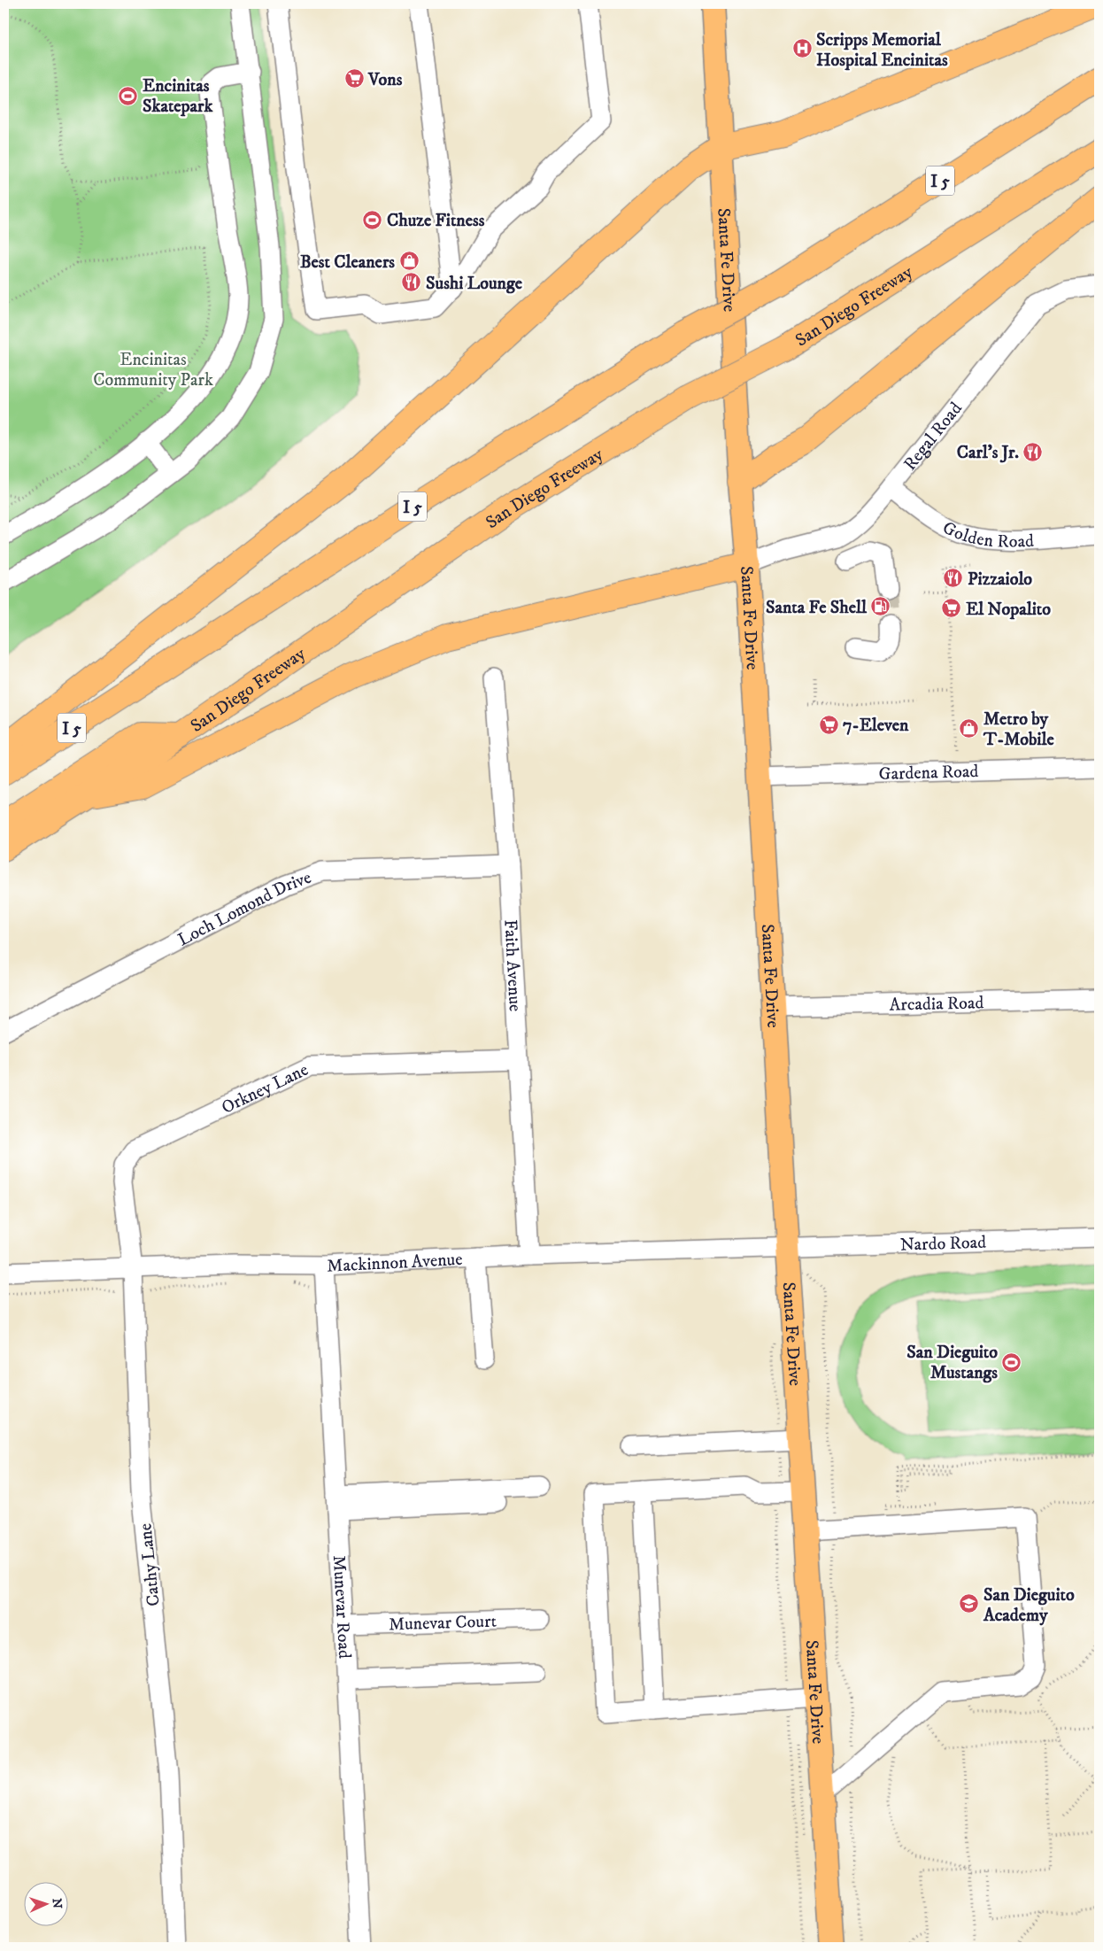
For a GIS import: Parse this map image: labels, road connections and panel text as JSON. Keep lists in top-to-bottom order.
{
  "streets": {
    "highway": ["I 5", "San Diego Freeway"],
    "main road": ["Santa Fe Drive"],
    "street": [
      "Regal Road",
      "Golden Road",
      "Gardena Road",
      "Loch Lomond Drive",
      "Faith Avenue",
      "Arcadia Road",
      "Orkney Lane",
      "Nardo Road",
      "Mackinnon Avenue",
      "Cathy Lane",
      "Munevar Road",
      "Munevar Court"
    ]
  },
  "crossings": [
    ["Santa Fe Drive", "Regal Road"],
    ["Santa Fe Drive", "Gardena Road"],
    ["Santa Fe Drive", "Arcadia Road"],
    ["Santa Fe Drive", "Nardo Road"],
    ["Santa Fe Drive", "Mackinnon Avenue"],
    ["Regal Road", "Golden Road"],
    ["Loch Lomond Drive", "Faith Avenue"],
    ["Faith Avenue", "Orkney Lane"],
    ["Faith Avenue", "Mackinnon Avenue"],
    ["Orkney Lane", "Cathy Lane"],
    ["Nardo Road", "Mackinnon Avenue"],
    ["Mackinnon Avenue", "Cathy Lane"],
    ["Mackinnon Avenue", "Munevar Road"],
    ["Munevar Road", "Munevar Court"]
  ],
  "parks": ["Encinitas Community Park"],
  "places": {
    "hospital": ["Scripps Memorial Hospital Encinitas"],
    "supermarket": ["Vons", "El Nopalito", "7-Eleven"],
    "sports": ["Encinitas Skatepark", "Chuze Fitness", "San Dieguito Mustangs"],
    "shop": ["Best Cleaners", "Metro by T-Mobile"],
    "restaurant": ["Sushi Lounge", "Carl's Jr.", "Pizzaiolo"],
    "fuel station": ["Santa Fe Shell"],
    "school or university": ["San Dieguito Academy"]
  },
  "north": "right"
}
